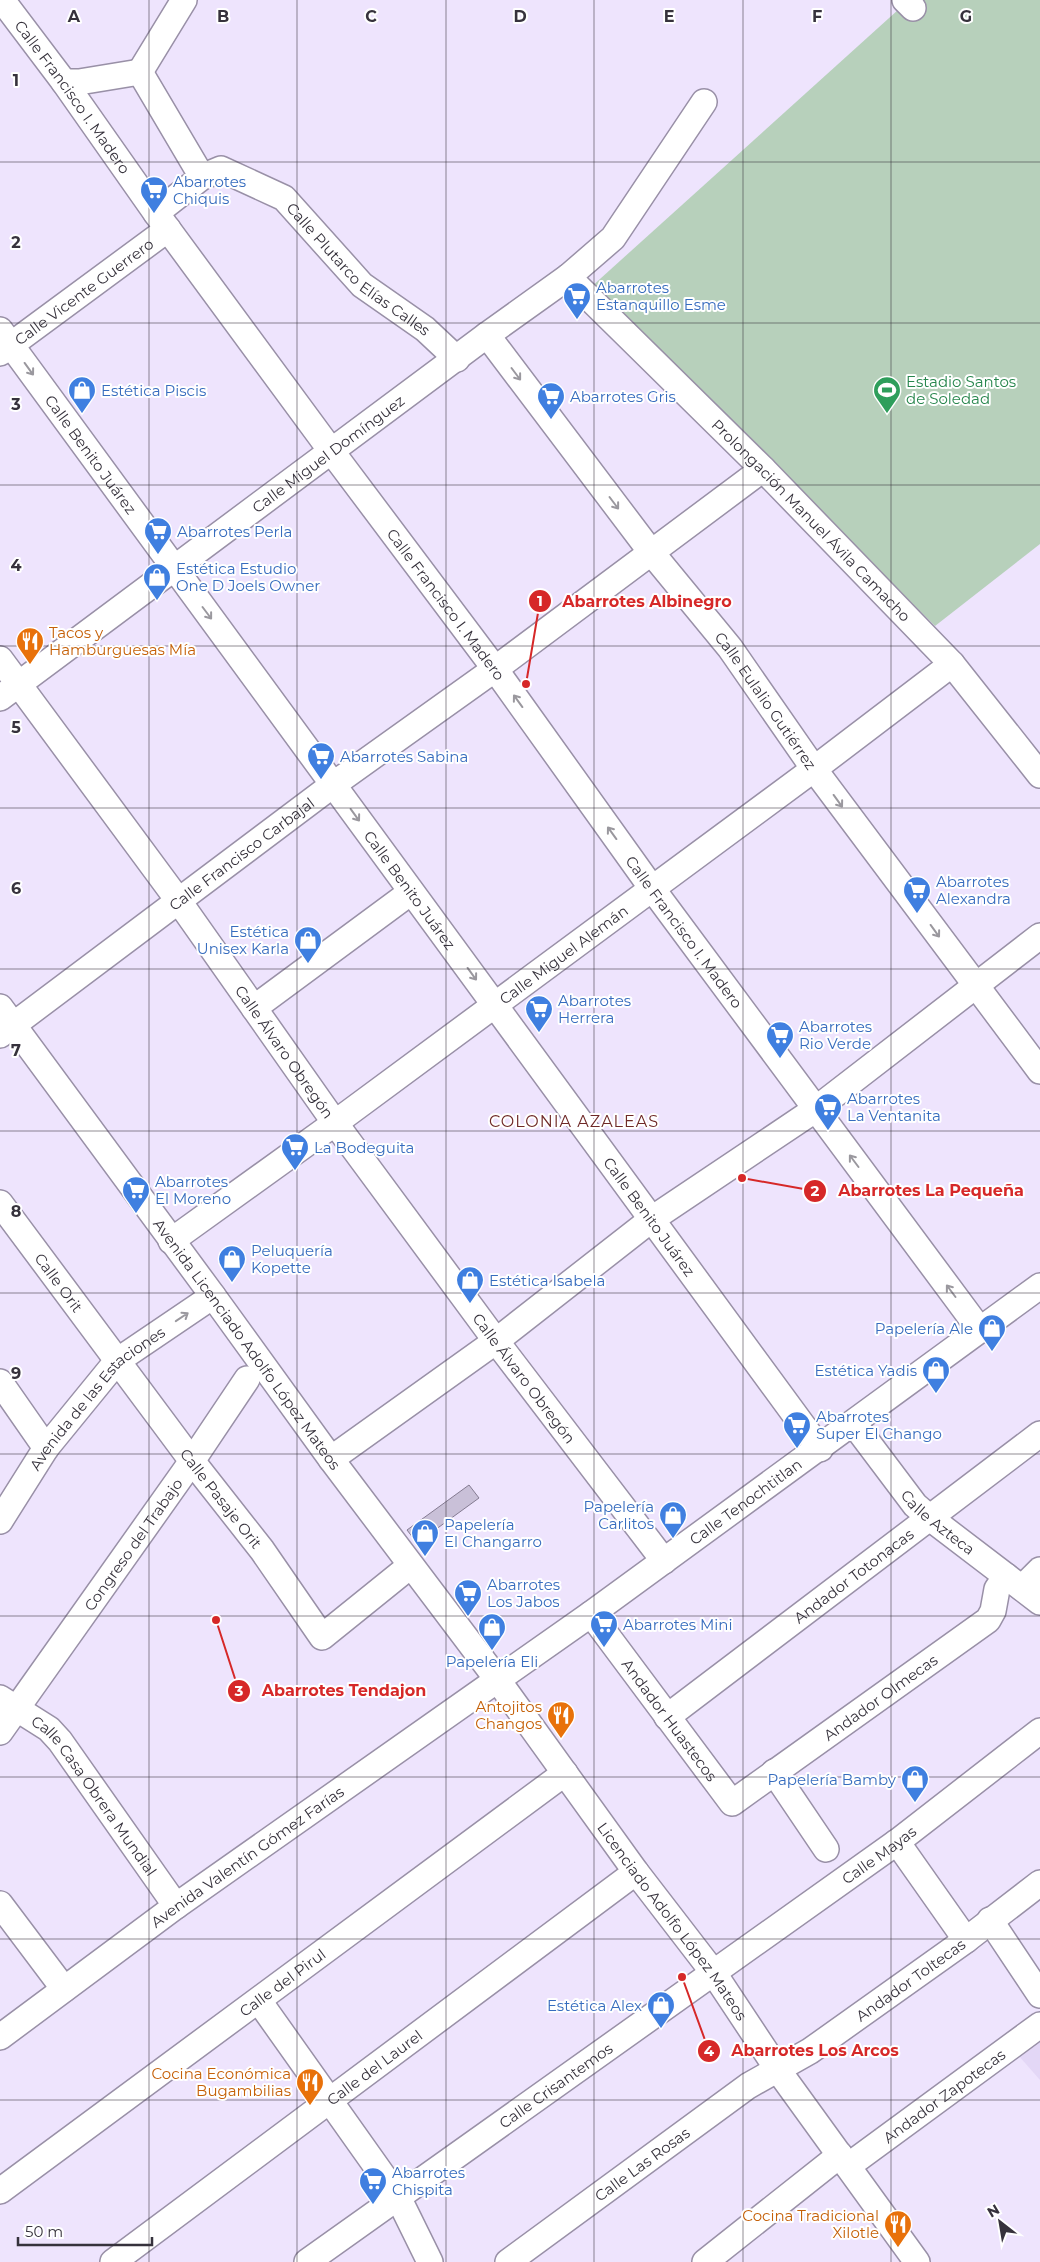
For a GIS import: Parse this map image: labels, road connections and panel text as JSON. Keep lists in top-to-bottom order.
{
  "streets": {
    "street": [
      "Calle Francisco I. Madero",
      "Calle Plutarco Elías Calles",
      "Calle Vicente Guerrero",
      "Calle Benito Juárez",
      "Calle Miguel Domínguez",
      "Prolongación Manuel Ávila Camacho",
      "Calle Eulalio Gutiérrez",
      "Calle Francisco Carbajal",
      "Calle Miguel Alemán",
      "Calle Álvaro Obregón",
      "Calle Orit",
      "Avenida Licenciado Adolfo López Mateos",
      "Avenida de las Estaciones",
      "Calle Pasaje Orit",
      "Calle Tenochtitlan",
      "Calle Azteca",
      "Congreso del Trabajo",
      "Andador Totonacas",
      "Andador Olmecas",
      "Andador Huastecos",
      "Calle Casa Obrera Mundial",
      "Calle Mayas",
      "Avenida Valentín Gómez Farías",
      "Licenciado Adolfo López Mateos",
      "Andador Toltecas",
      "Calle del Pirul",
      "Calle del Laurel",
      "Calle Crisantemos",
      "Andador Zapotecas",
      "Calle Las Rosas"
    ]
  },
  "crossings": [
    ["Calle Francisco I. Madero", "Calle Plutarco Elías Calles"],
    ["Calle Francisco I. Madero", "Calle Vicente Guerrero"],
    ["Calle Francisco I. Madero", "Calle Miguel Domínguez"],
    ["Calle Francisco I. Madero", "Calle Francisco Carbajal"],
    ["Calle Francisco I. Madero", "Calle Miguel Alemán"],
    ["Calle Francisco I. Madero", "Calle Tenochtitlan"],
    ["Calle Plutarco Elías Calles", "Calle Vicente Guerrero"],
    ["Calle Plutarco Elías Calles", "Calle Miguel Domínguez"],
    ["Calle Vicente Guerrero", "Calle Benito Juárez"],
    ["Calle Benito Juárez", "Calle Miguel Domínguez"],
    ["Calle Benito Juárez", "Calle Francisco Carbajal"],
    ["Calle Benito Juárez", "Calle Miguel Alemán"],
    ["Calle Benito Juárez", "Calle Tenochtitlan"],
    ["Calle Miguel Domínguez", "Prolongación Manuel Ávila Camacho"],
    ["Calle Miguel Domínguez", "Calle Eulalio Gutiérrez"],
    ["Calle Miguel Domínguez", "Calle Álvaro Obregón"],
    ["Prolongación Manuel Ávila Camacho", "Calle Francisco Carbajal"],
    ["Prolongación Manuel Ávila Camacho", "Calle Miguel Alemán"],
    ["Calle Eulalio Gutiérrez", "Calle Francisco Carbajal"],
    ["Calle Eulalio Gutiérrez", "Calle Miguel Alemán"],
    ["Calle Francisco Carbajal", "Calle Álvaro Obregón"],
    ["Calle Francisco Carbajal", "Avenida Licenciado Adolfo López Mateos"],
    ["Calle Miguel Alemán", "Calle Álvaro Obregón"],
    ["Calle Miguel Alemán", "Avenida Licenciado Adolfo López Mateos"],
    ["Calle Álvaro Obregón", "Calle Tenochtitlan"],
    ["Calle Orit", "Avenida de las Estaciones"],
    ["Calle Orit", "Calle Pasaje Orit"],
    ["Avenida Licenciado Adolfo López Mateos", "Avenida de las Estaciones"],
    ["Avenida Licenciado Adolfo López Mateos", "Calle Pasaje Orit"],
    ["Avenida Licenciado Adolfo López Mateos", "Calle Tenochtitlan"],
    ["Avenida Licenciado Adolfo López Mateos", "Avenida Valentín Gómez Farías"],
    ["Avenida Licenciado Adolfo López Mateos", "Licenciado Adolfo López Mateos"],
    ["Avenida de las Estaciones", "Calle Pasaje Orit"],
    ["Calle Pasaje Orit", "Congreso del Trabajo"],
    ["Calle Tenochtitlan", "Calle Azteca"],
    ["Calle Tenochtitlan", "Andador Huastecos"],
    ["Calle Tenochtitlan", "Avenida Valentín Gómez Farías"],
    ["Calle Tenochtitlan", "Licenciado Adolfo López Mateos"],
    ["Calle Azteca", "Andador Totonacas"],
    ["Calle Azteca", "Andador Olmecas"],
    ["Congreso del Trabajo", "Calle Casa Obrera Mundial"],
    ["Andador Totonacas", "Andador Huastecos"],
    ["Andador Olmecas", "Andador Huastecos"],
    ["Calle Casa Obrera Mundial", "Avenida Valentín Gómez Farías"],
    ["Calle Mayas", "Licenciado Adolfo López Mateos"],
    ["Calle Mayas", "Calle Crisantemos"],
    ["Avenida Valentín Gómez Farías", "Licenciado Adolfo López Mateos"],
    ["Licenciado Adolfo López Mateos", "Andador Toltecas"],
    ["Licenciado Adolfo López Mateos", "Calle del Pirul"],
    ["Licenciado Adolfo López Mateos", "Calle del Laurel"],
    ["Licenciado Adolfo López Mateos", "Calle Crisantemos"],
    ["Licenciado Adolfo López Mateos", "Andador Zapotecas"],
    ["Licenciado Adolfo López Mateos", "Calle Las Rosas"],
    ["Andador Toltecas", "Calle Las Rosas"]
  ],
  "one_way": ["Calle Benito Juárez", "Calle Eulalio Gutiérrez", "Avenida de las Estaciones"],
  "districts": ["COLONIA AZALEAS"],
  "places": {
    "supermarket": [
      "Abarrotes Chiquis",
      "Abarrotes Estanquillo Esme",
      "Abarrotes Gris",
      "Abarrotes Perla",
      "Abarrotes Sabina",
      "Abarrotes Alexandra",
      "Abarrotes Herrera",
      "Abarrotes Rio Verde",
      "Abarrotes La Ventanita",
      "La Bodeguita",
      "Abarrotes El Moreno",
      "Abarrotes Super El Chango",
      "Abarrotes Los Jabos",
      "Abarrotes Mini",
      "Abarrotes Chispita"
    ],
    "shop": [
      "Estética Piscis",
      "Estética Estudio One D Joels Owner",
      "Estética Unisex Karla",
      "Peluquería Kopette",
      "Estética Isabela",
      "Papelería Ale",
      "Estética Yadis",
      "Papelería Carlitos",
      "Papelería El Changarro",
      "Papelería Eli",
      "Papelería Bamby",
      "Estética Alex"
    ],
    "sports": ["Estadio Santos de Soledad"],
    "restaurant": [
      "Tacos y Hamburguesas Mía",
      "Antojitos Changos",
      "Cocina Económica Bugambilias",
      "Cocina Tradicional Xilotle"
    ],
    "other": [
      "Abarrotes Albinegro",
      "Abarrotes La Pequeña",
      "Abarrotes Tendajon",
      "Abarrotes Los Arcos"
    ]
  },
  "scale_bar": "50 m",
  "north": "top left",
  "grid": {
    "columns": [
      "A",
      "B",
      "C",
      "D",
      "E",
      "F",
      "G"
    ],
    "rows": [
      "1",
      "2",
      "3",
      "4",
      "5",
      "6",
      "7",
      "8",
      "9"
    ]
  }
}
